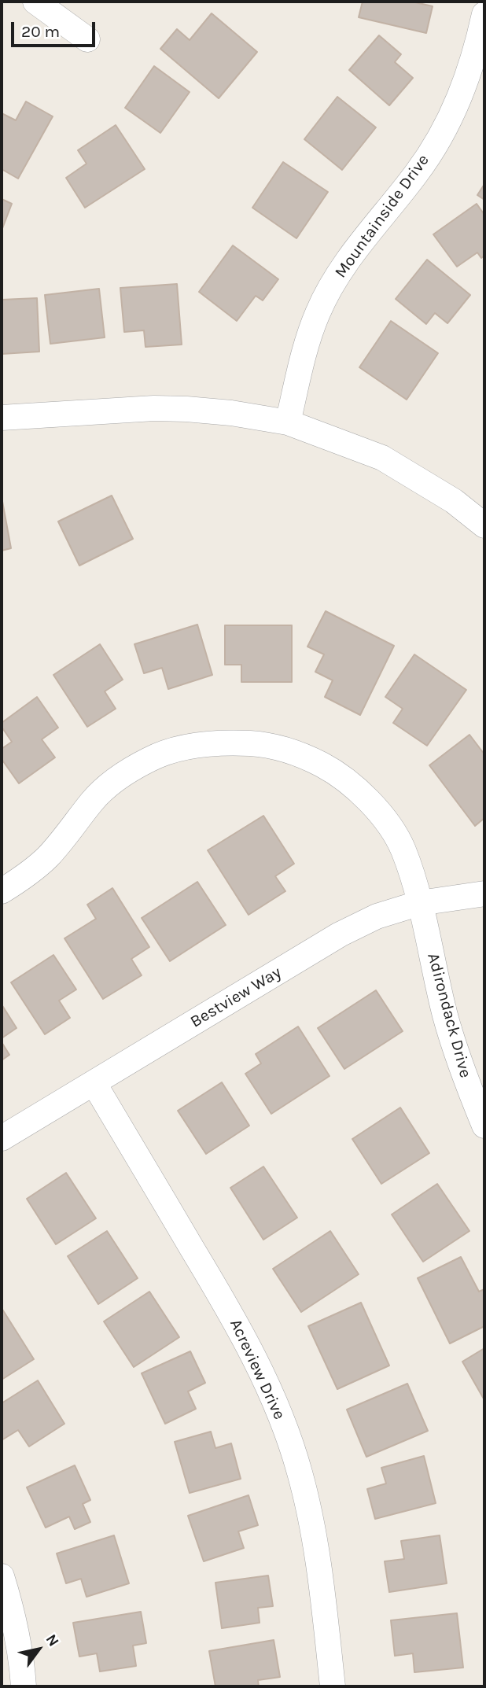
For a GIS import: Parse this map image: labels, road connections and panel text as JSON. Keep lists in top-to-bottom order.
{
  "streets": {
    "street": [
      "Mountainside Drive",
      "Bestview Way",
      "Adirondack Drive",
      "Acreview Drive"
    ]
  },
  "crossings": [
    ["Bestview Way", "Adirondack Drive"],
    ["Bestview Way", "Acreview Drive"]
  ],
  "scale_bar": "20 m",
  "north": "top right"
}
